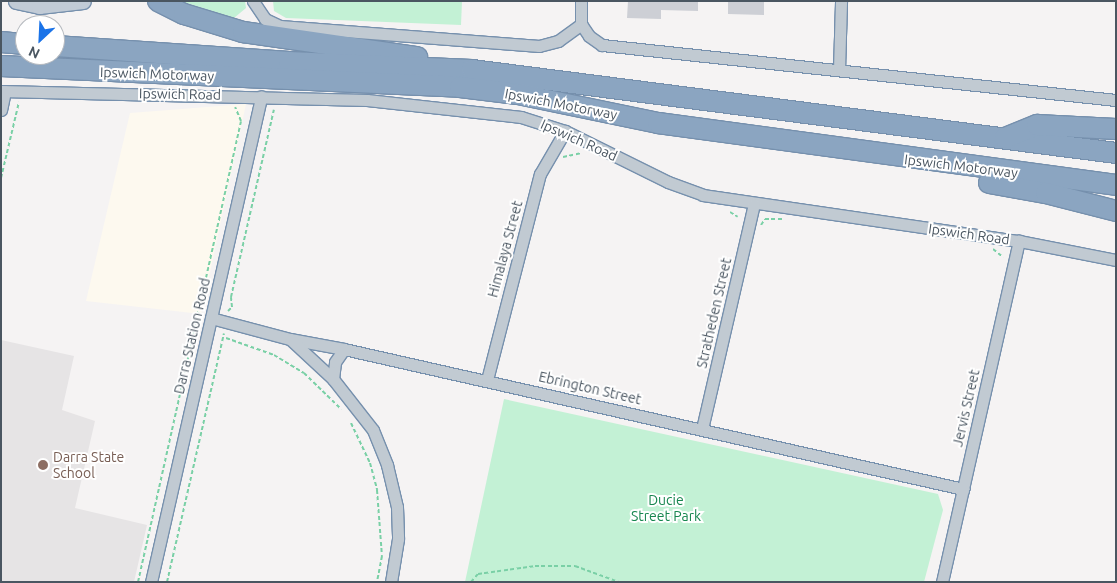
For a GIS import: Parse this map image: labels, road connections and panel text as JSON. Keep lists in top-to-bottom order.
{
  "streets": {
    "highway": ["Ipswich Motorway"],
    "street": [
      "Ipswich Road",
      "Himalaya Street",
      "Stratheden Street",
      "Darra Station Road",
      "Ebrington Street",
      "Jervis Street"
    ]
  },
  "crossings": [
    ["Ipswich Road", "Himalaya Street"],
    ["Ipswich Road", "Stratheden Street"],
    ["Ipswich Road", "Darra Station Road"],
    ["Ipswich Road", "Jervis Street"],
    ["Himalaya Street", "Ebrington Street"],
    ["Stratheden Street", "Ebrington Street"],
    ["Darra Station Road", "Ebrington Street"],
    ["Ebrington Street", "Jervis Street"]
  ],
  "parks": ["Ducie Street Park"],
  "places": ["Darra State School"],
  "north": "bottom left"
}
